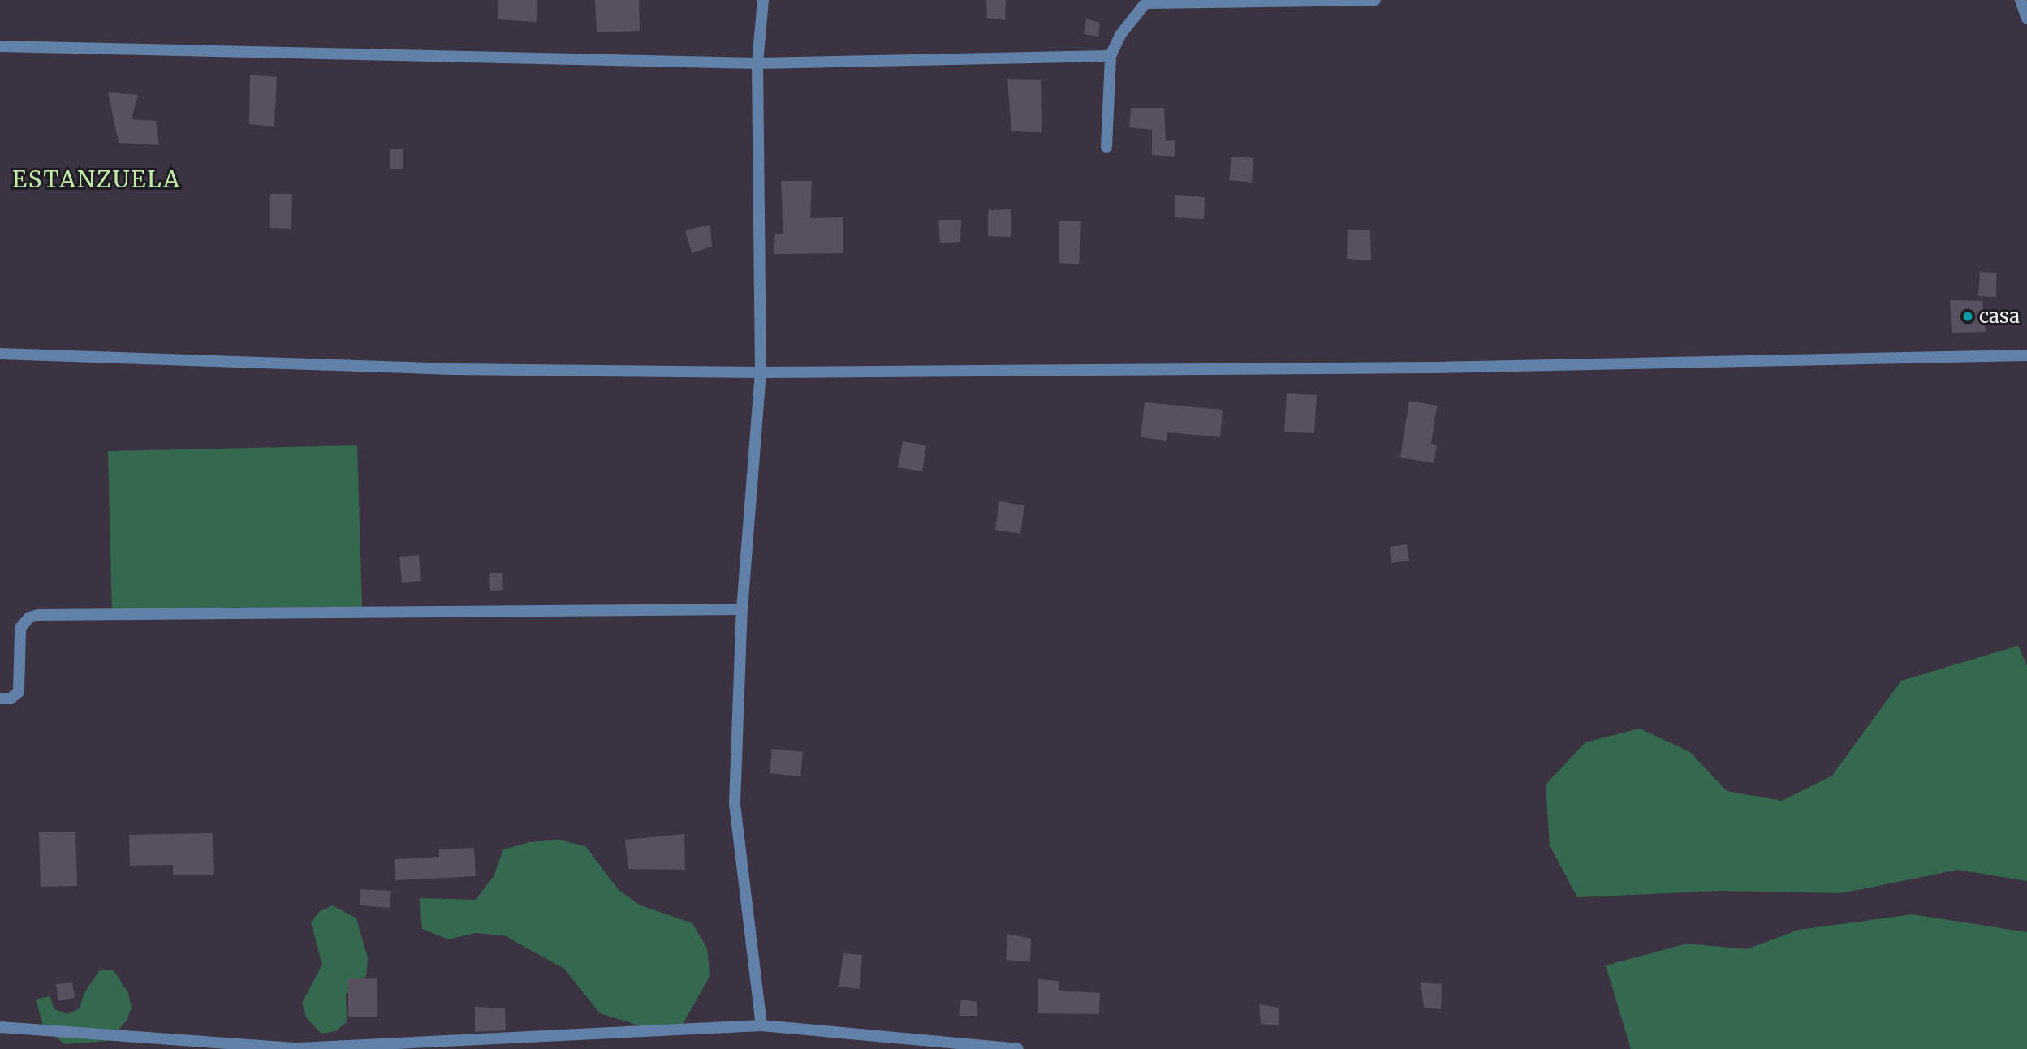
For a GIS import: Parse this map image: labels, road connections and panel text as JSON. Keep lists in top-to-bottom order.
{
  "districts": ["ESTANZUELA"],
  "places": ["casa"]
}
